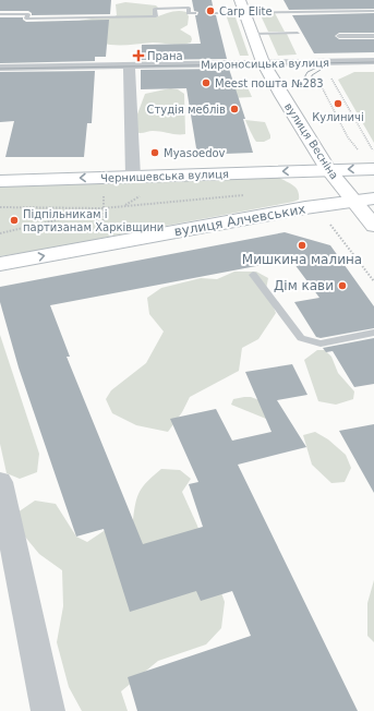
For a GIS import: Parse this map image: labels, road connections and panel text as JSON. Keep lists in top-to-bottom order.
{
  "streets": {
    "street": [
      "Мироносицька вулиця",
      "вулиця Весніна",
      "Чернишевська вулиця",
      "вулиця Алчевських"
    ]
  },
  "crossings": [
    ["Мироносицька вулиця", "вулиця Весніна"],
    ["вулиця Весніна", "Чернишевська вулиця"],
    ["вулиця Весніна", "вулиця Алчевських"]
  ],
  "one_way": ["Чернишевська вулиця"],
  "places": {
    "other": [
      "Carp Elite",
      "Meest пошта №283",
      "Кулиничі",
      "Студія меблів",
      "Myasoedov",
      "Підпільникам і партизанам Харківщини",
      "Мишкина малина",
      "Дім кави"
    ],
    "health": ["Прана"]
  }
}
